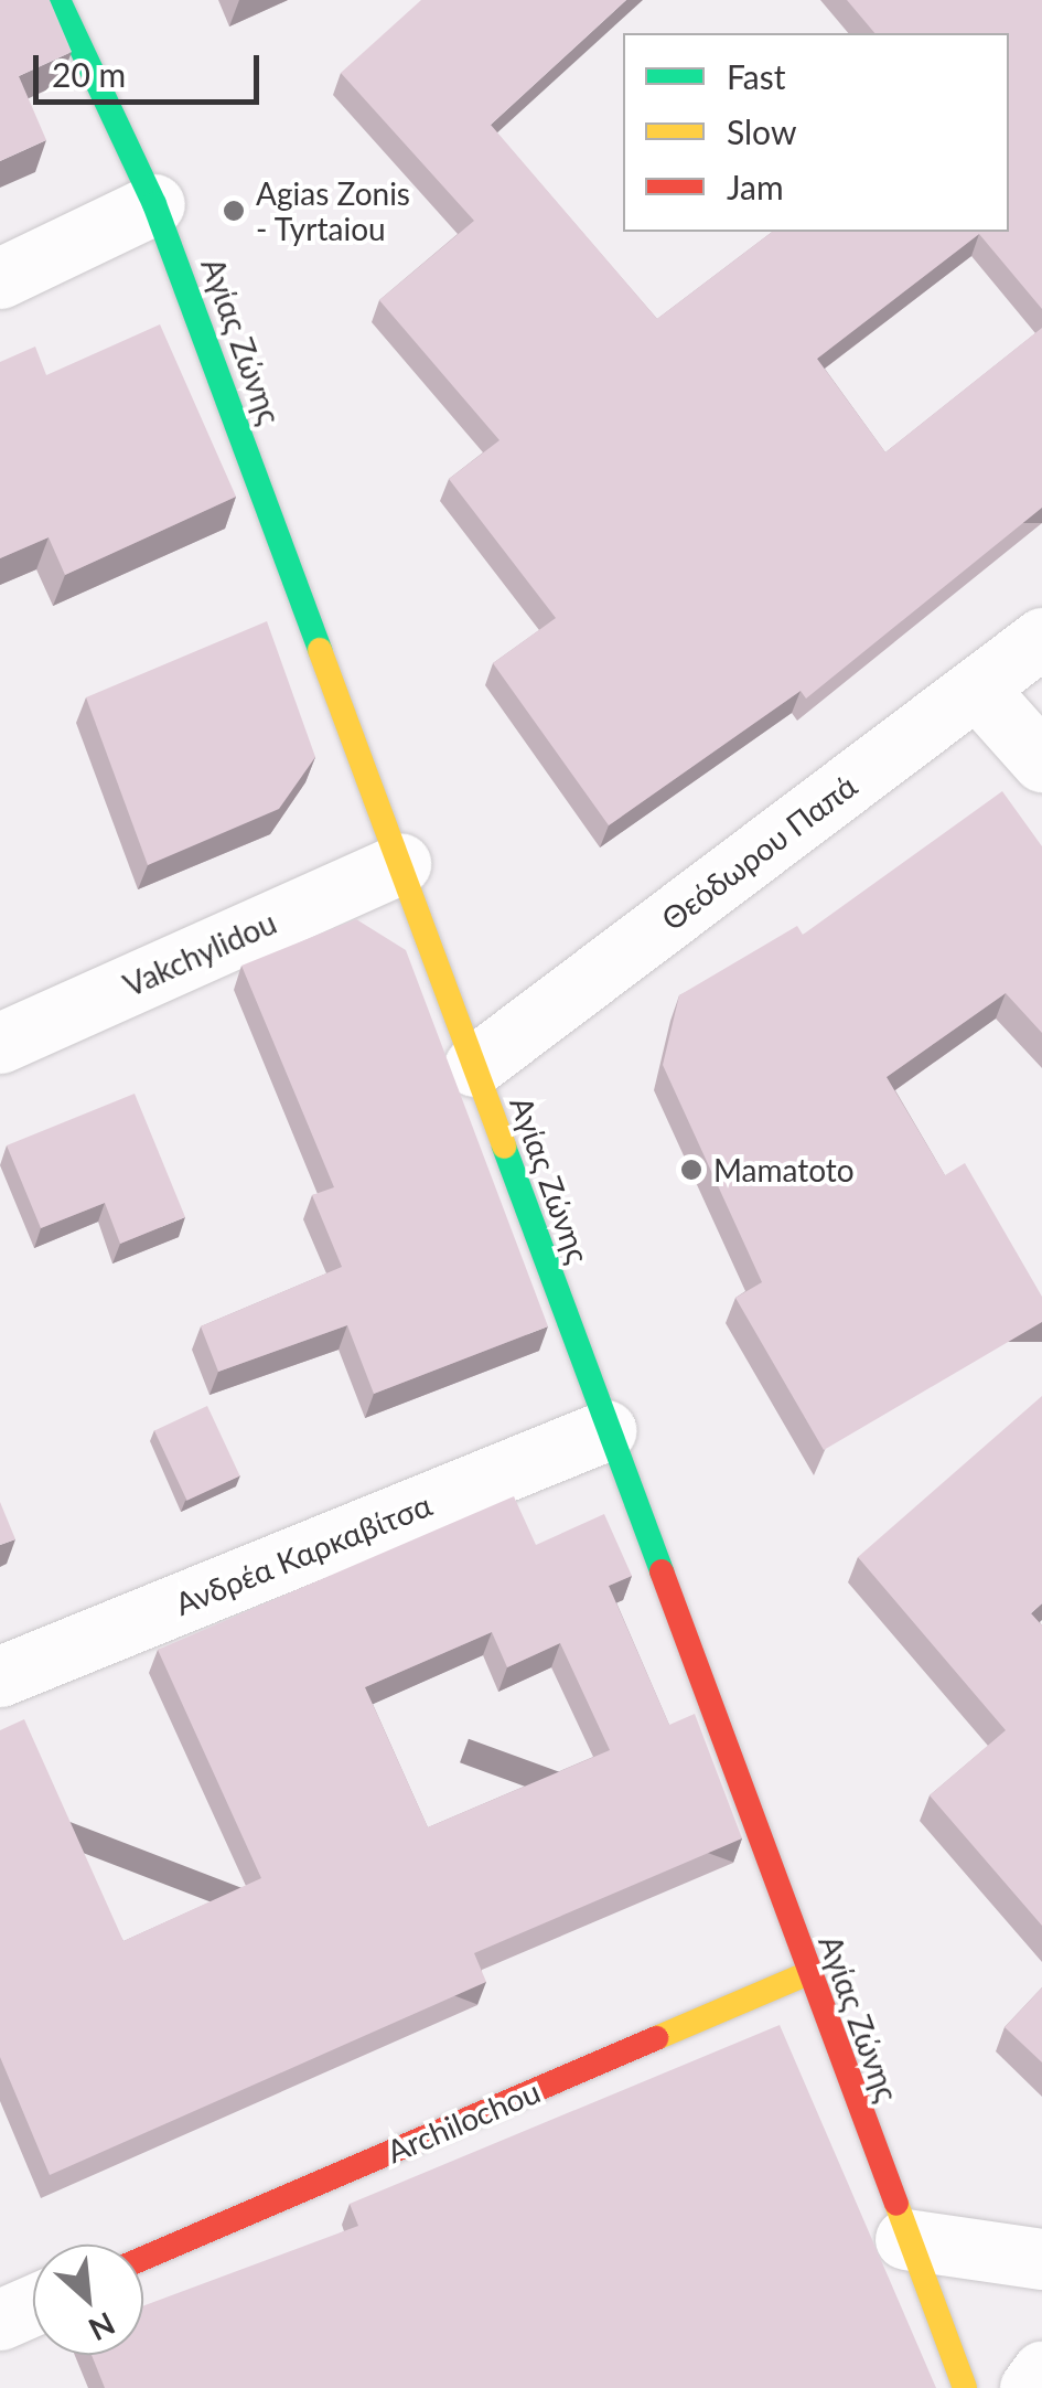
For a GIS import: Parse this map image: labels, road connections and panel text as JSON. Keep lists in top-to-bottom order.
{
  "streets": {
    "main road": ["Αγίας Ζώνης", "Archilochou"],
    "street": ["Θεόδωρου Παπά", "Vakchylidou", "Ανδρέα Καρκαβίτσα"]
  },
  "crossings": [
    ["Αγίας Ζώνης", "Θεόδωρου Παπά"],
    ["Αγίας Ζώνης", "Vakchylidou"],
    ["Αγίας Ζώνης", "Ανδρέα Καρκαβίτσα"],
    ["Αγίας Ζώνης", "Archilochou"]
  ],
  "places": ["Agias Zonis - Tyrtaiou", "Mamatoto"],
  "legend": ["Fast", "Slow", "Jam"],
  "scale_bar": "20 m",
  "north": "bottom right"
}
